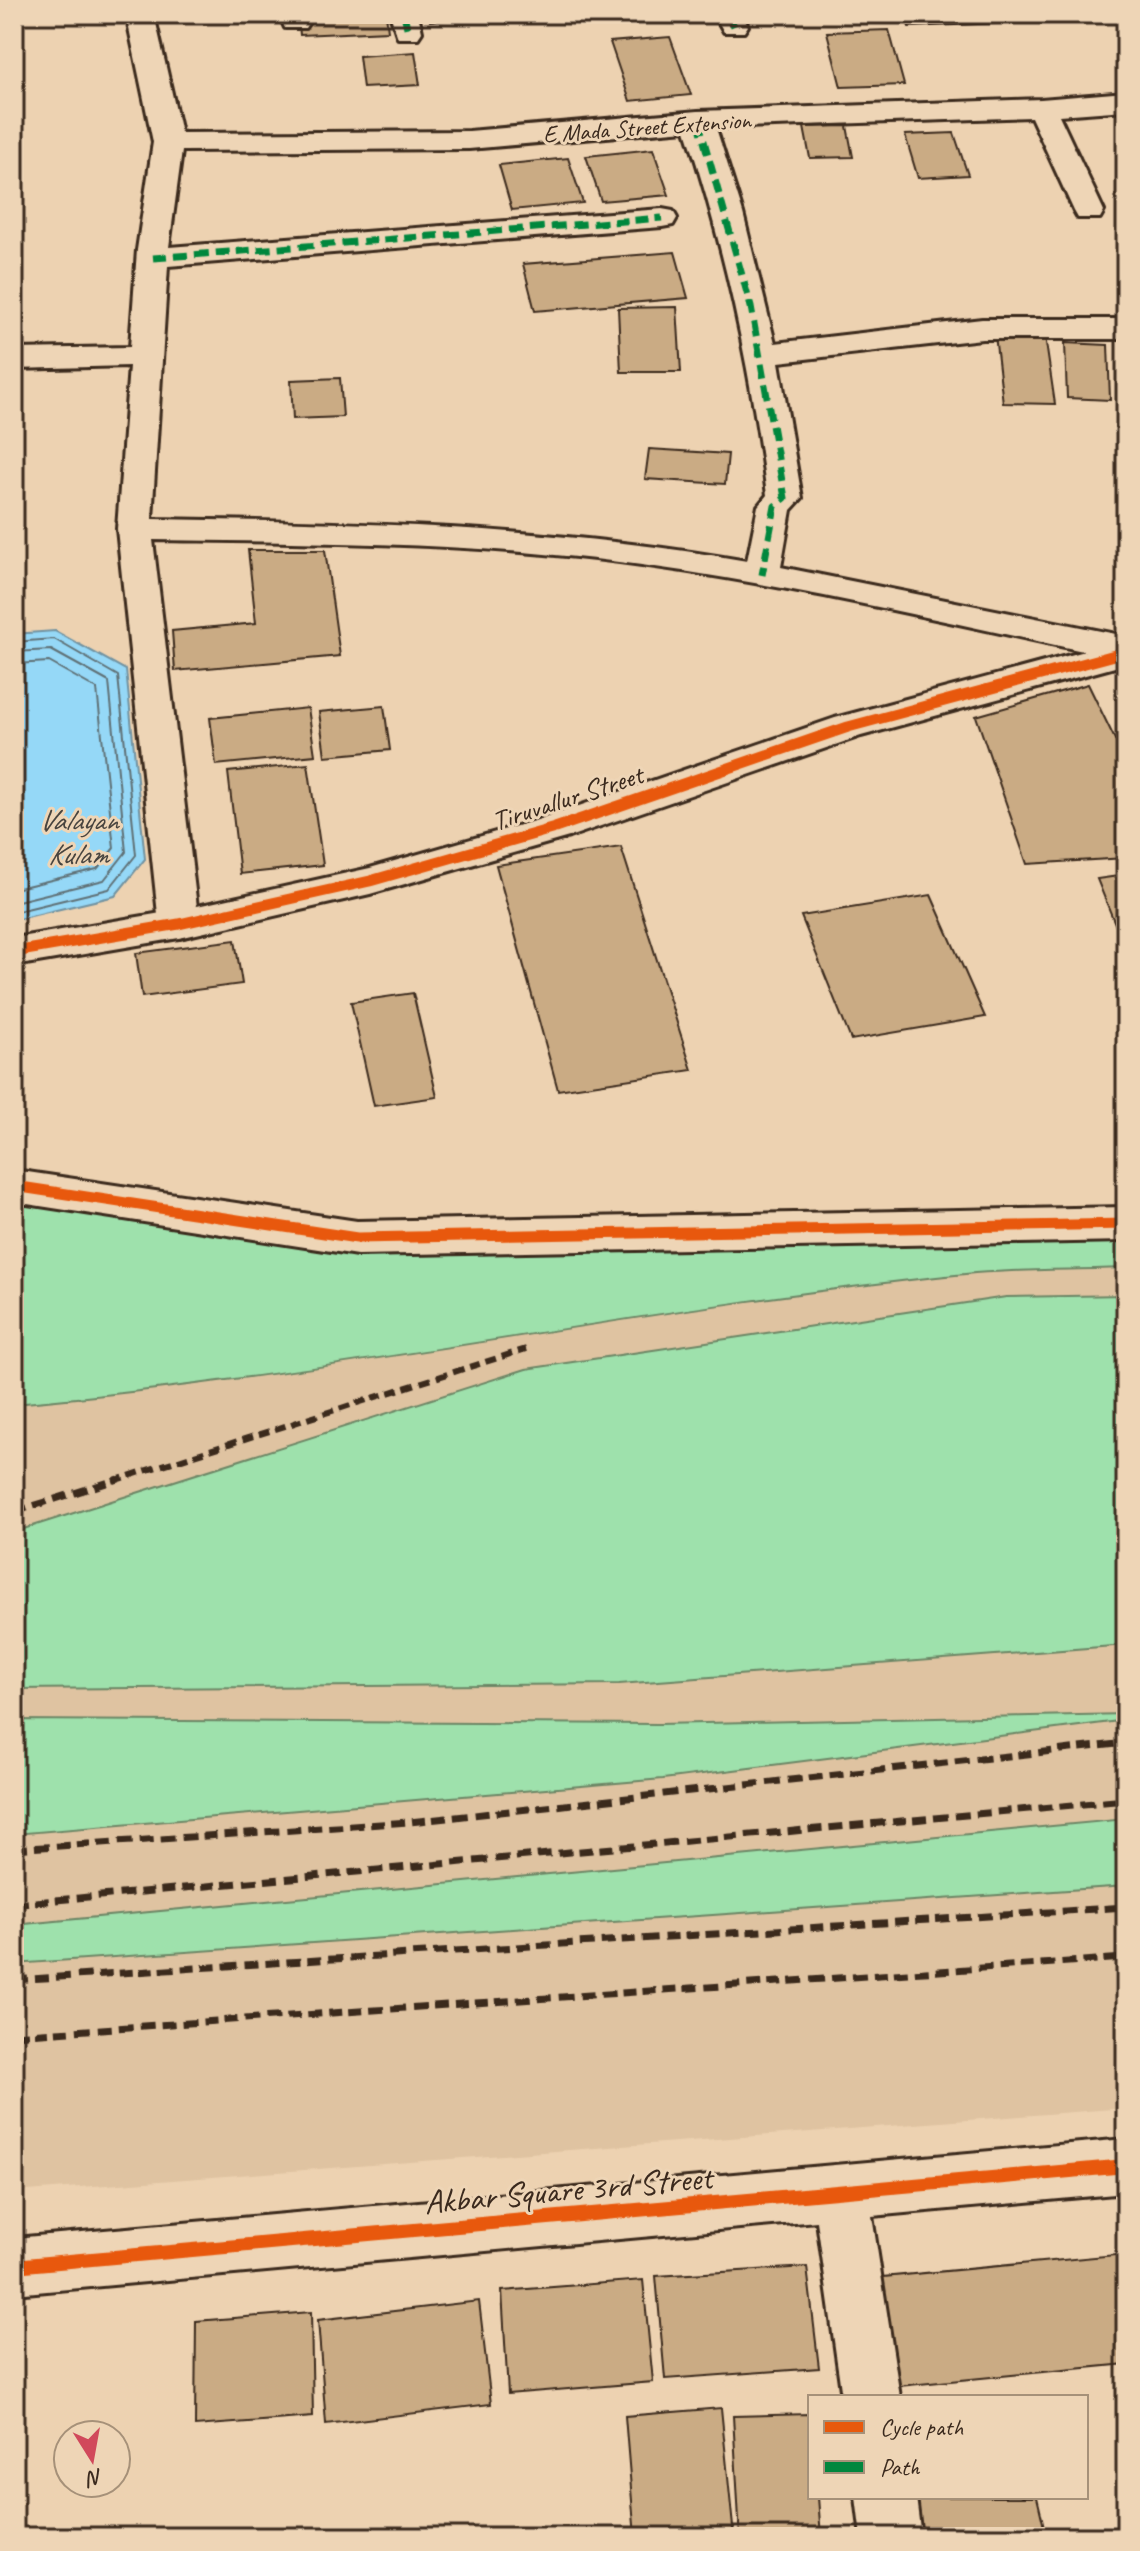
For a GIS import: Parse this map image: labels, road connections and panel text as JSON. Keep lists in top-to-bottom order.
{
  "streets": {
    "street": ["E Mada Street Extension", "Tiruvallur Street", "Akbar Square 3rd Street"]
  },
  "water": ["Valayan Kulam"],
  "legend": ["Cycle path", "Path"],
  "north": "bottom"
}
